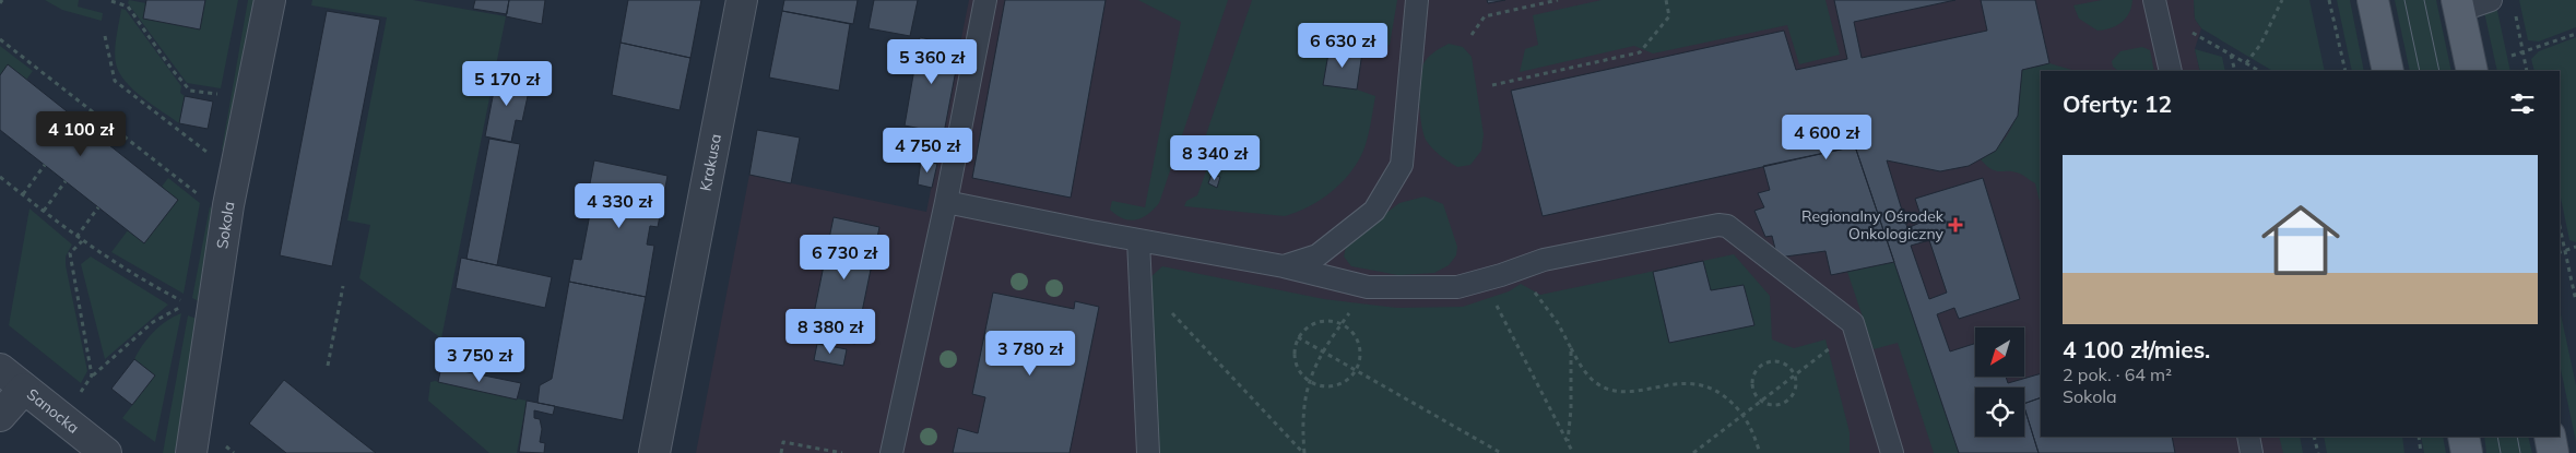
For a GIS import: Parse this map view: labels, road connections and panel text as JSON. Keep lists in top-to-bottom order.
{
  "streets": {
    "street": ["Krakusa", "Sokola", "Sanocka"]
  },
  "places": {
    "health": ["Regionalny Ośrodek Onkologiczny"]
  },
  "north": "bottom left",
  "page": {
    "price": [
      "6 630 zł",
      "5 360 zł",
      "5 170 zł",
      "4 100 zł",
      "4 600 zł",
      "4 750 zł",
      "8 340 zł",
      "4 330 zł",
      "6 730 zł",
      "8 380 zł",
      "3 780 zł",
      "3 750 zł"
    ],
    "heading": "Oferty: 12",
    "list": [
      {
        "name": "4 100 zł/mies.",
        "note": "2 pok. · 64 m² · Sokola"
      }
    ]
  }
}
